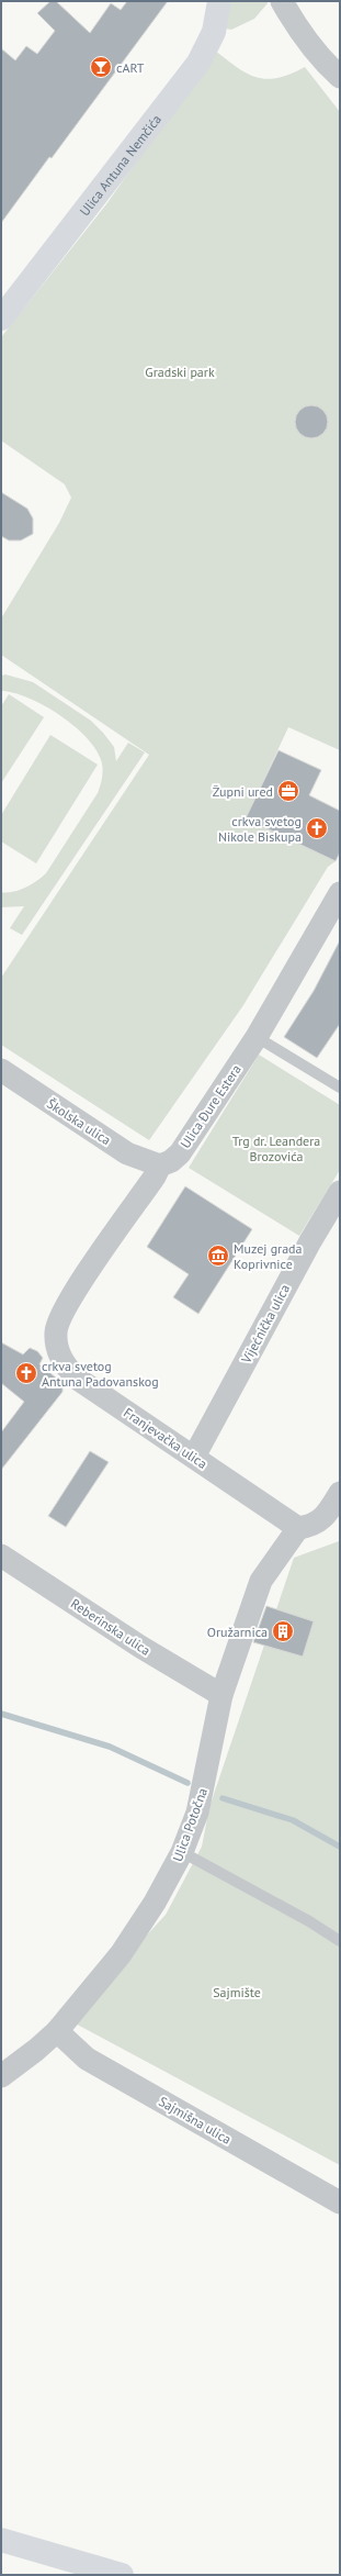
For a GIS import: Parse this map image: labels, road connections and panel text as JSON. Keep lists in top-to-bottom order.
{
  "streets": {
    "main road": ["Ulica Antuna Nemčića"],
    "street": [
      "Ulica Đure Estera",
      "Školska ulica",
      "Vijećnička ulica",
      "Franjevačka ulica",
      "Reberinska ulica",
      "Ulica Potočna",
      "Sajmišna ulica"
    ]
  },
  "crossings": [
    ["Ulica Đure Estera", "Školska ulica"],
    ["Ulica Đure Estera", "Franjevačka ulica"],
    ["Vijećnička ulica", "Franjevačka ulica"],
    ["Franjevačka ulica", "Ulica Potočna"],
    ["Reberinska ulica", "Ulica Potočna"],
    ["Ulica Potočna", "Sajmišna ulica"]
  ],
  "parks": ["Gradski park", "Trg dr. Leandera Brozovića", "Sajmište"],
  "places": {
    "bar": ["cART"],
    "office": ["Župni ured"],
    "church": ["crkva svetog Nikole Biskupa", "crkva svetog Antuna Padovanskog"],
    "museum": ["Muzej grada Koprivnice"],
    "building": ["Oružarnica"]
  }
}
